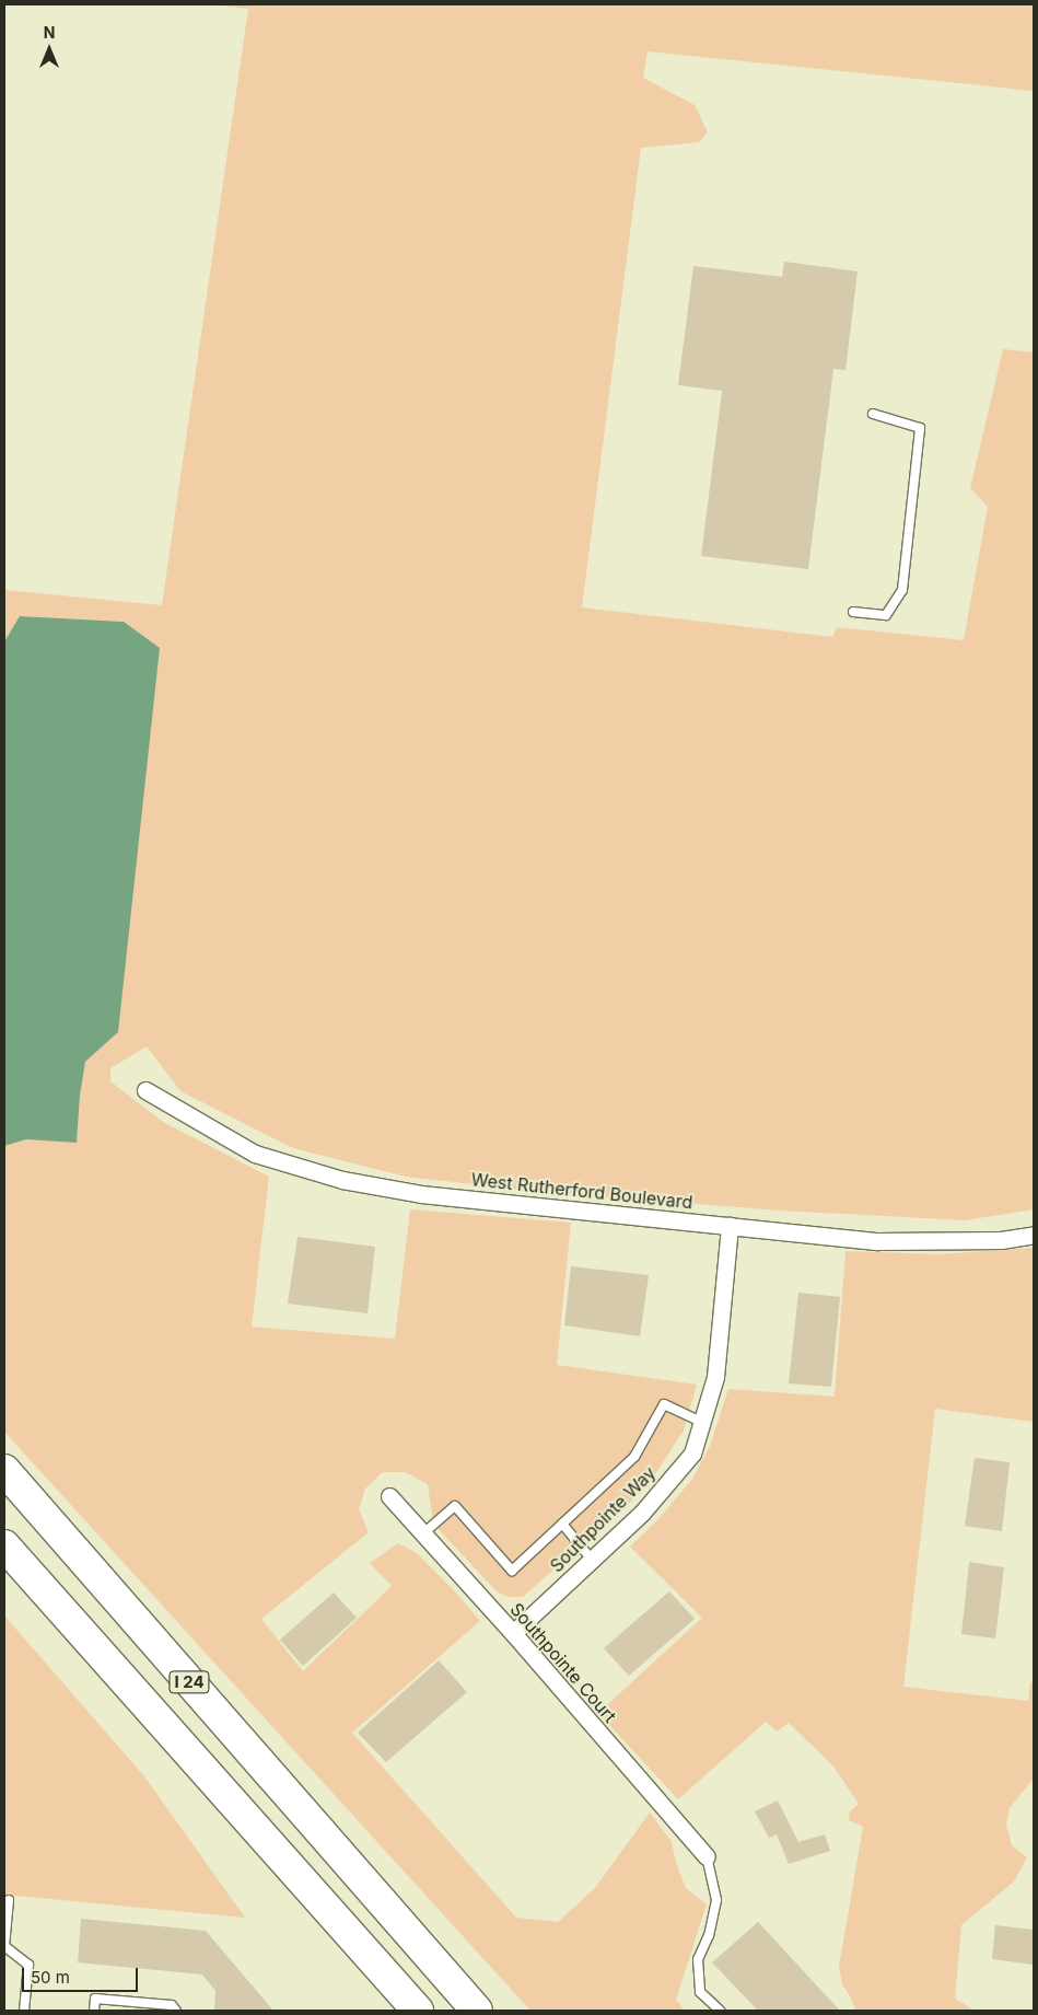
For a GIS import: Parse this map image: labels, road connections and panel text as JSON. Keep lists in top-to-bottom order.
{
  "streets": {
    "highway": ["I 24"],
    "street": ["West Rutherford Boulevard", "Southpointe Way", "Southpointe Court"]
  },
  "crossings": [
    ["West Rutherford Boulevard", "Southpointe Way"],
    ["Southpointe Way", "Southpointe Court"]
  ],
  "scale_bar": "50 m",
  "north": "top"
}
